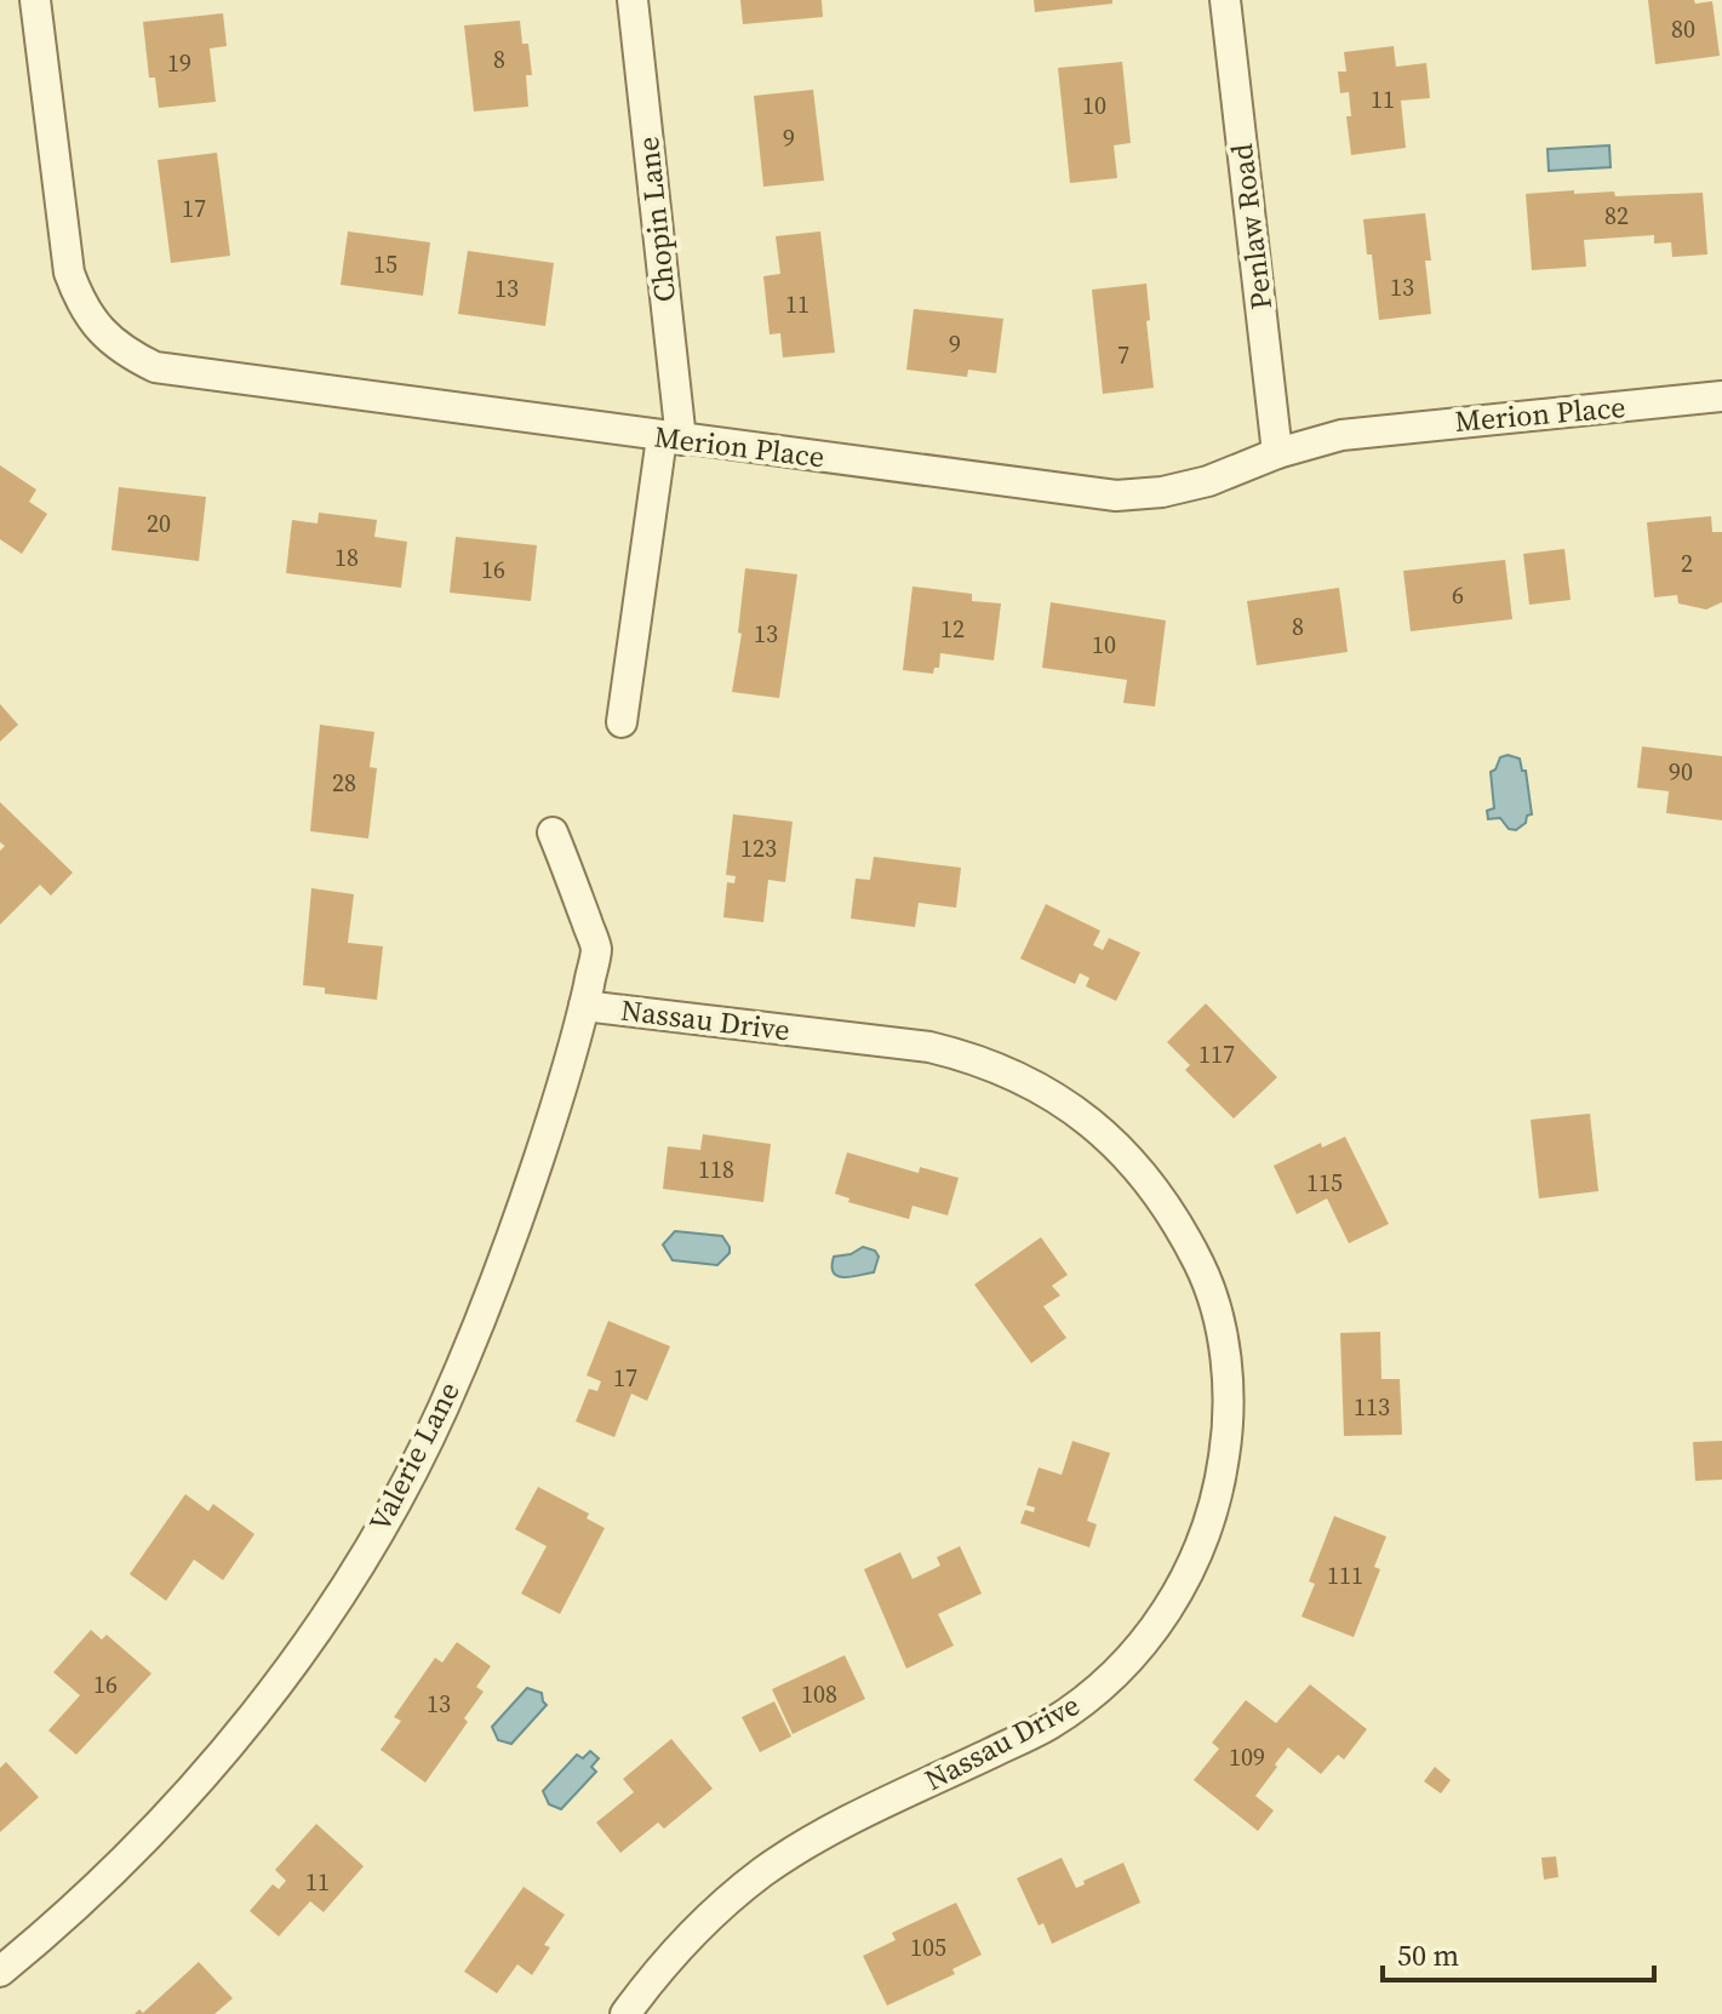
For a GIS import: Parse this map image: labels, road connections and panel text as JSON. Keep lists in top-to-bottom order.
{
  "streets": {
    "street": [
      "Chopin Lane",
      "Penlaw Road",
      "Merion Place",
      "Nassau Drive",
      "Valerie Lane"
    ]
  },
  "crossings": [
    ["Chopin Lane", "Merion Place"],
    ["Penlaw Road", "Merion Place"],
    ["Nassau Drive", "Valerie Lane"]
  ],
  "house_numbers": [
    "80",
    "8",
    "19",
    "11",
    "10",
    "9",
    "17",
    "82",
    "15",
    "13",
    "13",
    "11",
    "9",
    "7",
    "20",
    "18",
    "2",
    "16",
    "6",
    "8",
    "12",
    "13",
    "10",
    "90",
    "28",
    "123",
    "117",
    "118",
    "115",
    "17",
    "113",
    "111",
    "16",
    "108",
    "13",
    "109",
    "11",
    "105"
  ],
  "scale_bar": "50 m"
}
